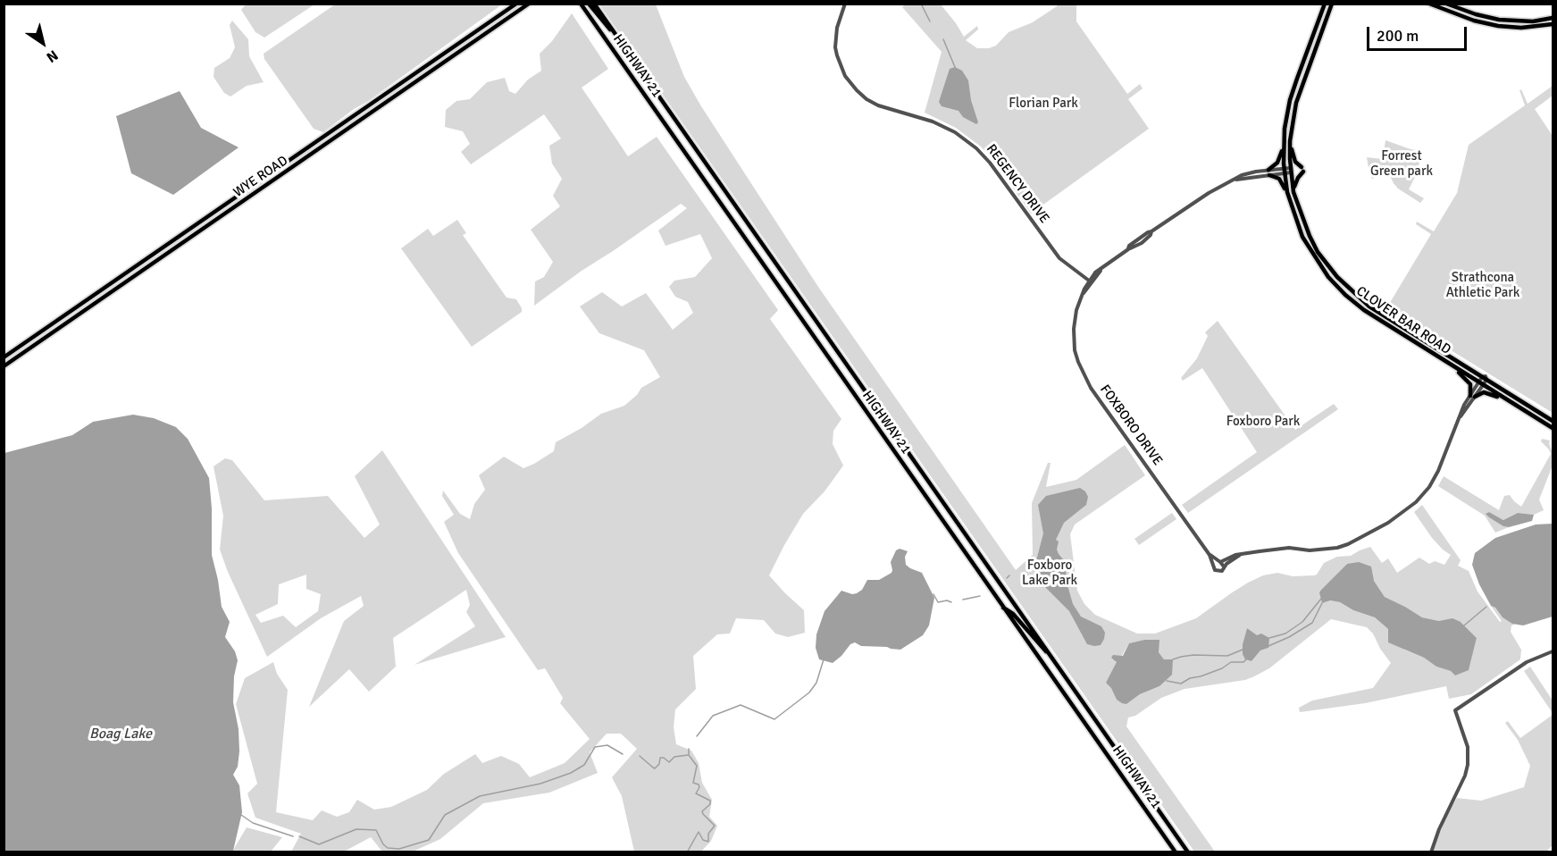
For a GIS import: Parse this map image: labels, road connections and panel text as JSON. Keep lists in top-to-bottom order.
{
  "streets": {
    "main road": ["HIGHWAY 21", "WYE ROAD", "CLOVER BAR ROAD"],
    "street": ["REGENCY DRIVE", "FOXBORO DRIVE"]
  },
  "crossings": [
    ["REGENCY DRIVE", "FOXBORO DRIVE"],
    ["CLOVER BAR ROAD", "FOXBORO DRIVE"]
  ],
  "water": ["Boag Lake"],
  "parks": [
    "Florian Park",
    "Forrest Green park",
    "Strathcona Athletic Park",
    "Foxboro Park",
    "Foxboro Lake Park"
  ],
  "scale_bar": "200 m",
  "north": "bottom right"
}
